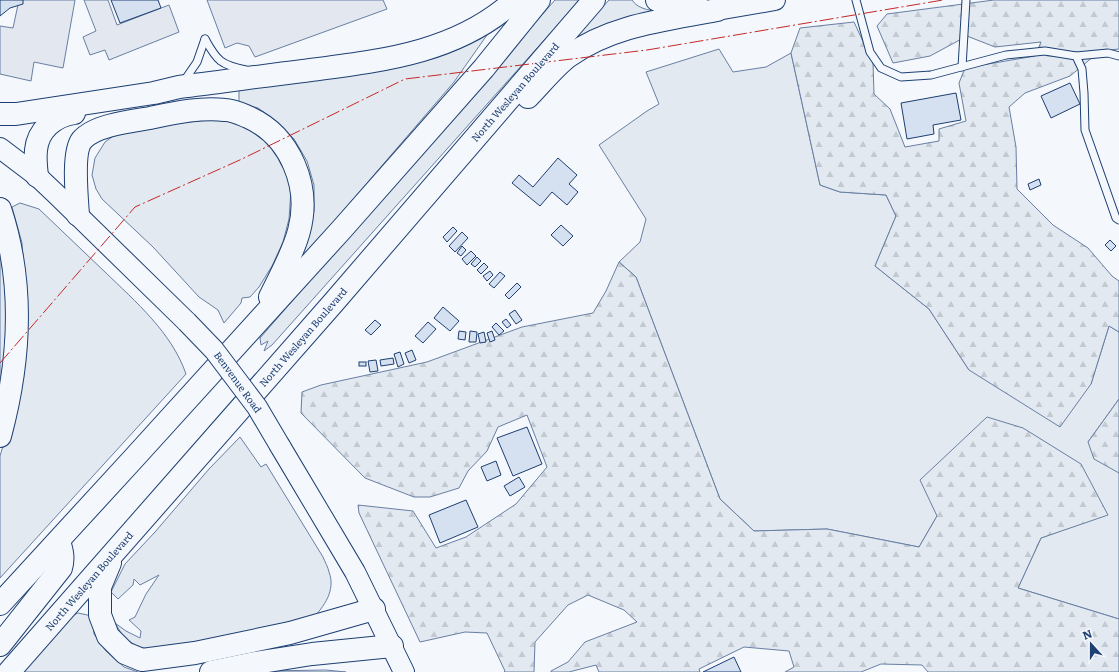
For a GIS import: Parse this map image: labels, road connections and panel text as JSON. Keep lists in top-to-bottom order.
{
  "streets": {
    "highway": ["North Wesleyan Boulevard"],
    "main road": ["Benvenue Road"]
  },
  "north": "top"
}
